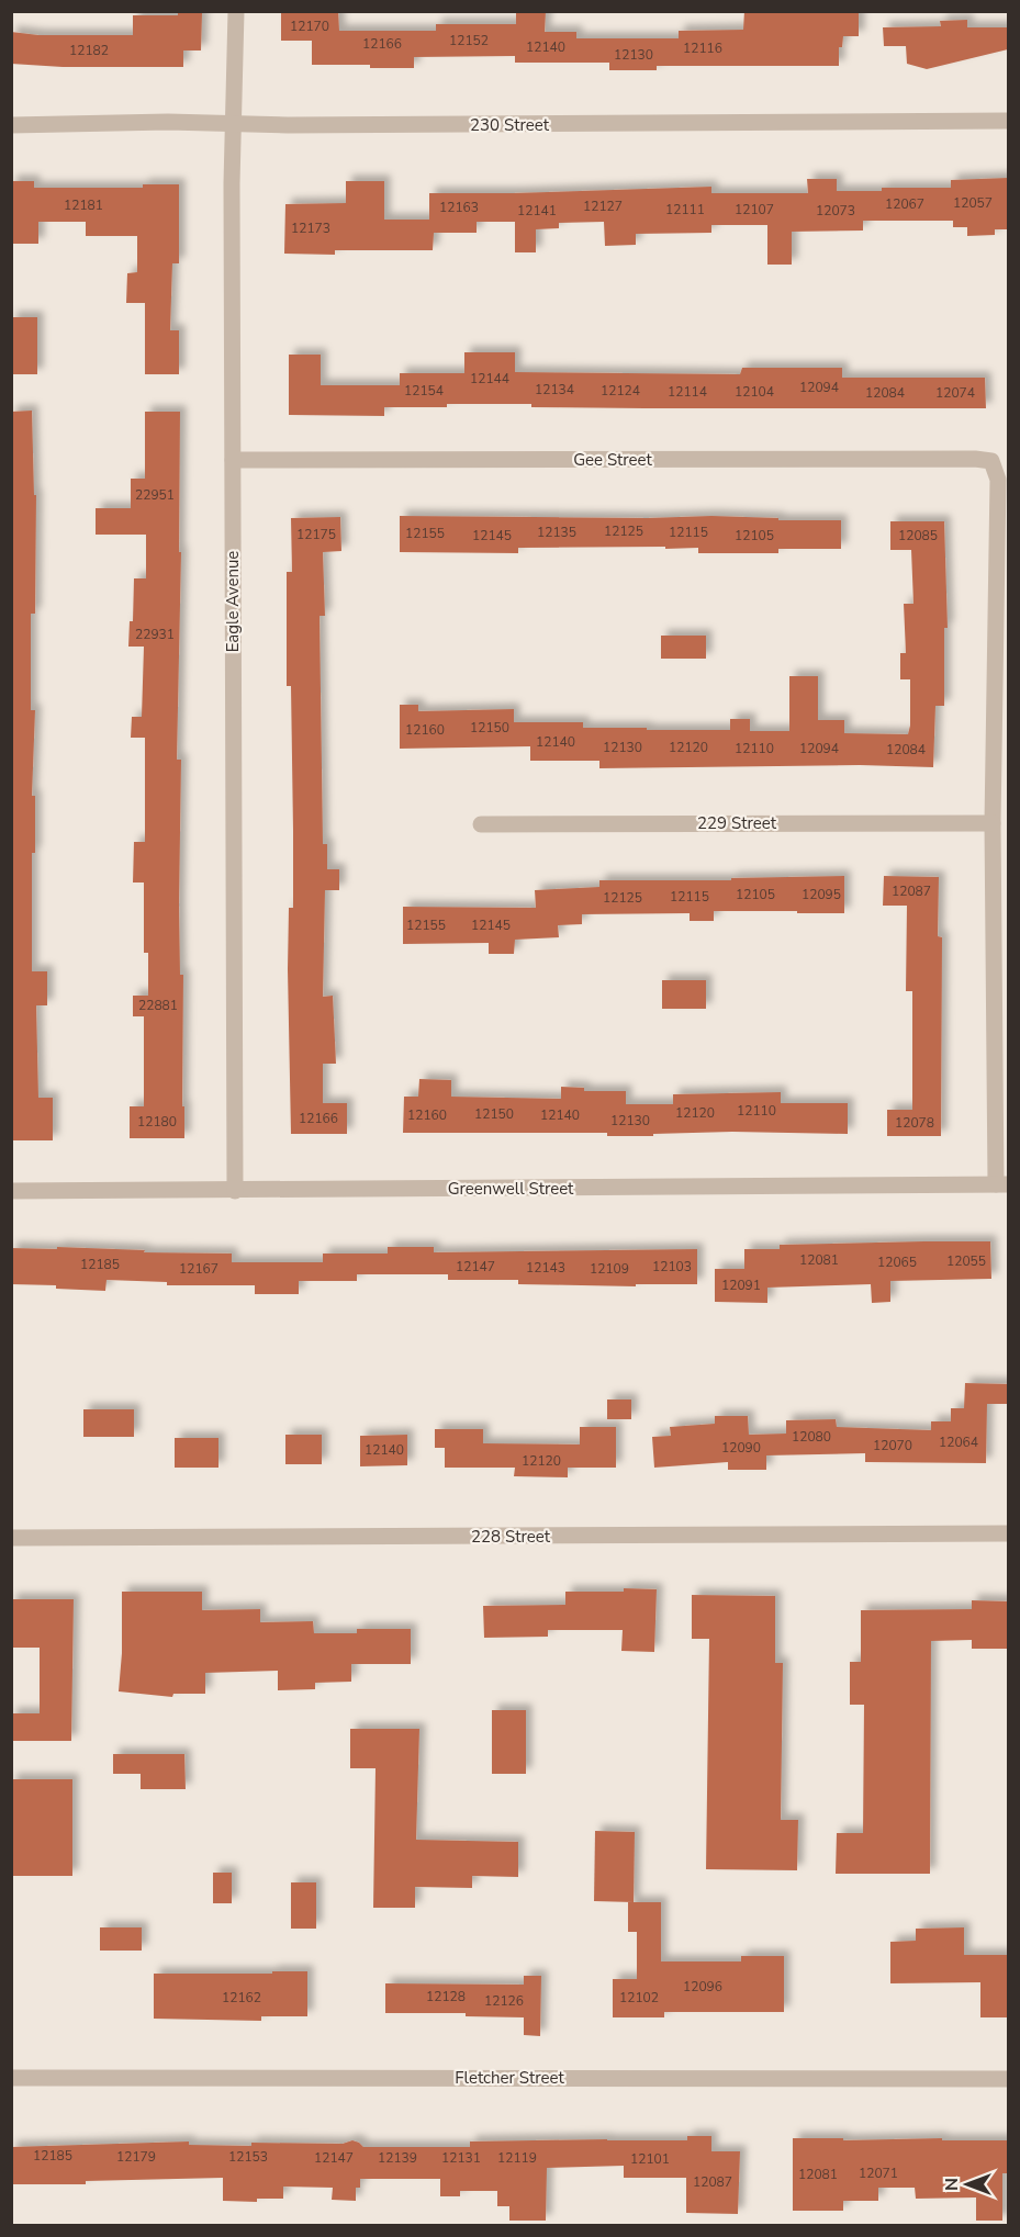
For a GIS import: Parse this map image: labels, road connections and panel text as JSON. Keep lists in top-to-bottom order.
{
  "streets": {
    "street": [
      "230 Street",
      "Gee Street",
      "Eagle Avenue",
      "229 Street",
      "Greenwell Street",
      "228 Street",
      "Fletcher Street"
    ]
  },
  "crossings": [
    ["230 Street", "Eagle Avenue"],
    ["Gee Street", "Eagle Avenue"],
    ["Gee Street", "229 Street"],
    ["Eagle Avenue", "Greenwell Street"]
  ],
  "house_numbers": [
    "12170",
    "12152",
    "12166",
    "12140",
    "12116",
    "12182",
    "12130",
    "12057",
    "12067",
    "12181",
    "12127",
    "12163",
    "12111",
    "12107",
    "12141",
    "12073",
    "12173",
    "12144",
    "12094",
    "12134",
    "12154",
    "12124",
    "12114",
    "12104",
    "12084",
    "12074",
    "22951",
    "12125",
    "12135",
    "12115",
    "12155",
    "12175",
    "12145",
    "12105",
    "12085",
    "22931",
    "12150",
    "12160",
    "12140",
    "12130",
    "12120",
    "12110",
    "12094",
    "12084",
    "12087",
    "12105",
    "12095",
    "12115",
    "12125",
    "12155",
    "12145",
    "22881",
    "12110",
    "12120",
    "12150",
    "12160",
    "12140",
    "12166",
    "12130",
    "12180",
    "12078",
    "12081",
    "12055",
    "12065",
    "12185",
    "12147",
    "12103",
    "12143",
    "12167",
    "12109",
    "12091",
    "12080",
    "12064",
    "12070",
    "12090",
    "12140",
    "12120",
    "12096",
    "12128",
    "12162",
    "12102",
    "12126",
    "12185",
    "12179",
    "12153",
    "12147",
    "12139",
    "12131",
    "12119",
    "12101",
    "12071",
    "12081",
    "12087"
  ],
  "north": "left"
}
